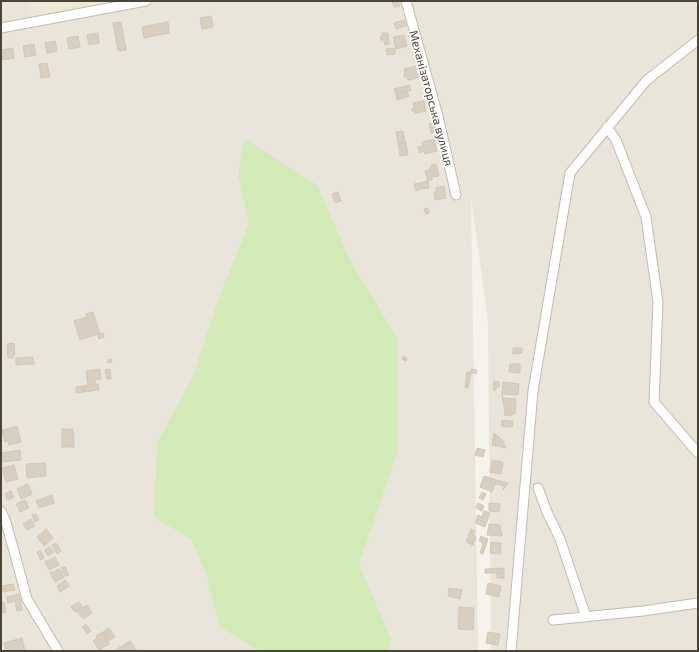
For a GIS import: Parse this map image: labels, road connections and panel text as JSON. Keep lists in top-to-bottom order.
{
  "streets": {
    "street": ["Механізаторська вулиця"]
  }
}
